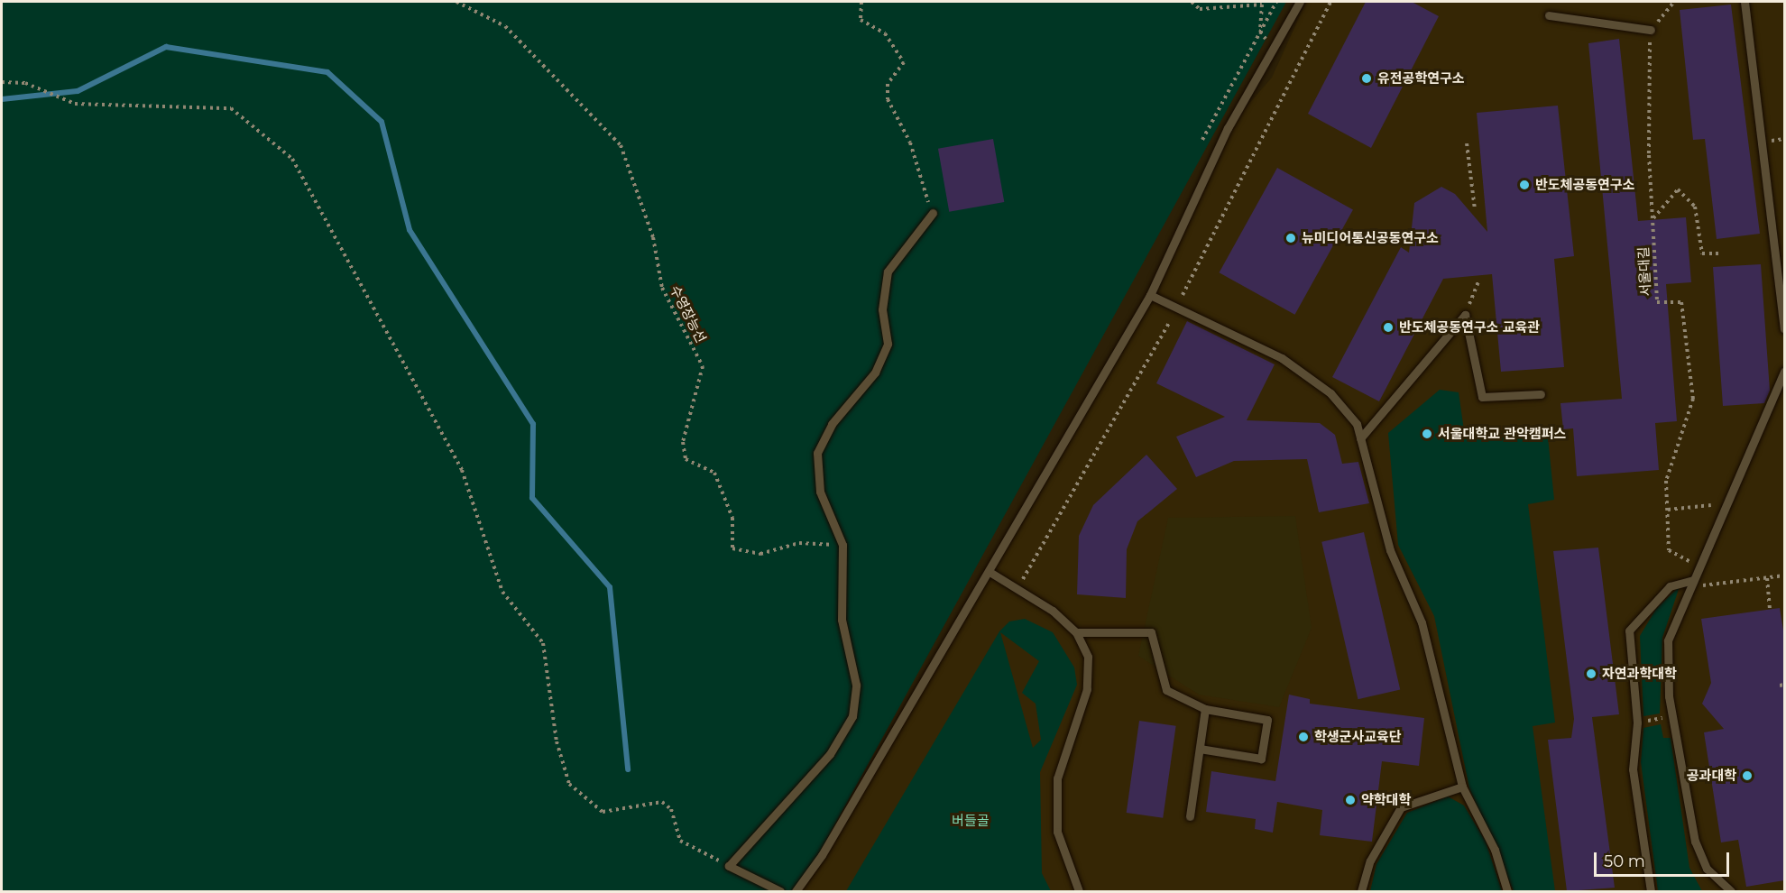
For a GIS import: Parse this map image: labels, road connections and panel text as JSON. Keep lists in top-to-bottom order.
{
  "streets": {
    "path": ["서울대길", "수영장능선"]
  },
  "parks": ["버들골"],
  "places": [
    "유전공학연구소",
    "반도체공동연구소",
    "뉴미디어통신공동연구소",
    "반도체공동연구소 교육관",
    "서울대학교 관악캠퍼스",
    "자연과학대학",
    "학생군사교육단",
    "공과대학",
    "약학대학"
  ],
  "scale_bar": "50 m"
}
